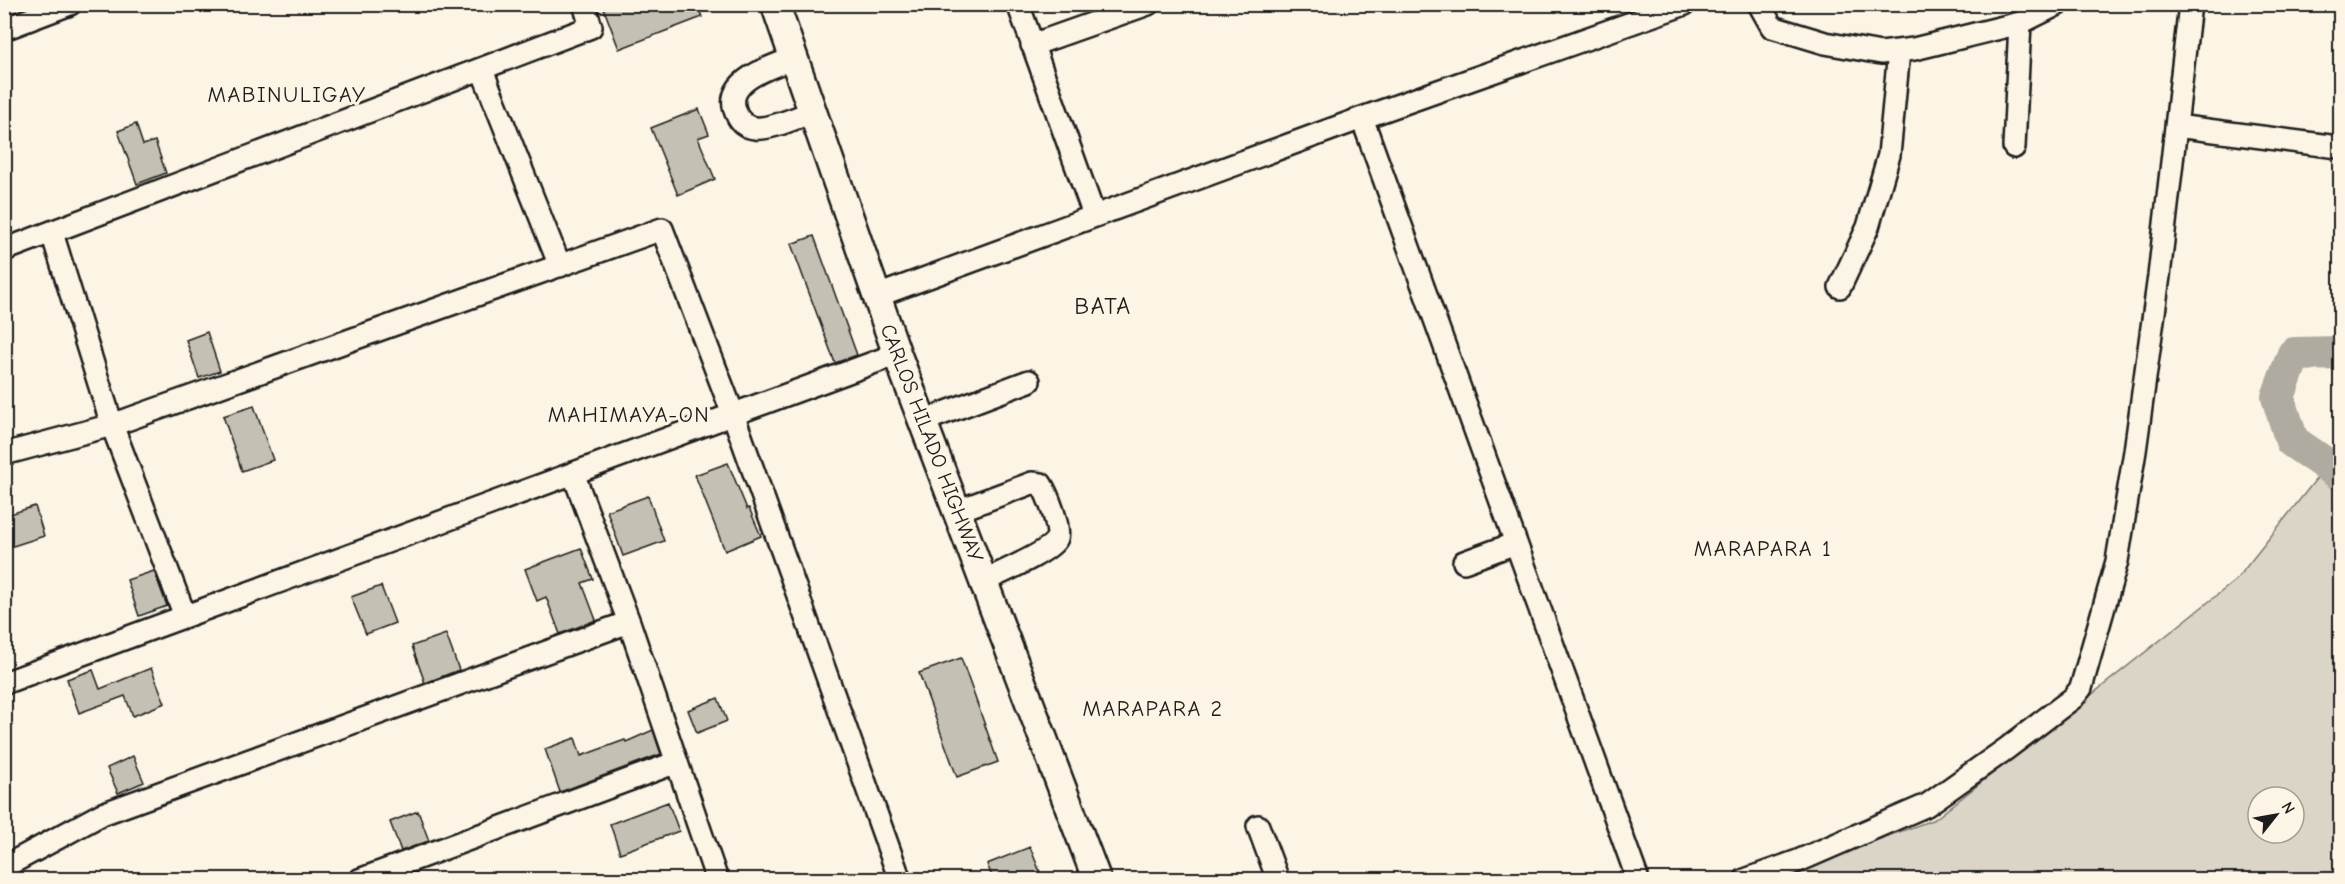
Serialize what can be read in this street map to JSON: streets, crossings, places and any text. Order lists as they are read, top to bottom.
{
  "streets": {
    "main road": ["CARLOS HILADO HIGHWAY"]
  },
  "districts": [
    "MABINULIGAY",
    "BATA",
    "MAHIMAYA-ON",
    "MARAPARA 1",
    "MARAPARA 2"
  ],
  "north": "top right"
}
